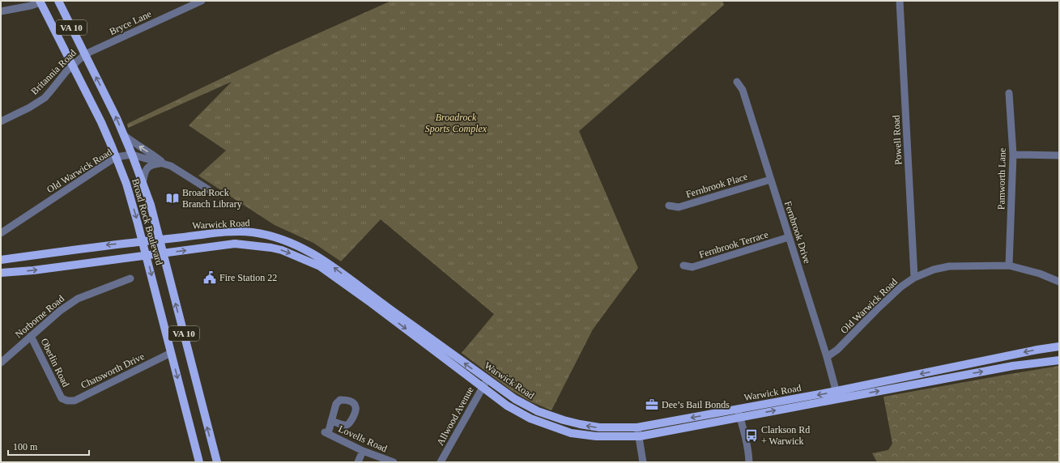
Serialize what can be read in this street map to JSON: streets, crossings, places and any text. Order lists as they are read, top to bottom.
{
  "streets": {
    "main road": ["VA 10", "Broad Rock Boulevard", "Warwick Road"],
    "street": [
      "Bryce Lane",
      "Britannia Road",
      "Powell Road",
      "Old Warwick Road",
      "Pamworth Lane",
      "Fernbrook Place",
      "Fernbrook Drive",
      "Fernbrook Terrace",
      "Norborne Road",
      "Oberlin Road",
      "Chatsworth Drive",
      "Allwood Avenue",
      "Lovells Road"
    ]
  },
  "crossings": [
    ["Bryce Lane", "Britannia Road"],
    ["Bryce Lane", "Broad Rock Boulevard"],
    ["Britannia Road", "Broad Rock Boulevard"],
    ["Powell Road", "Old Warwick Road"],
    ["Old Warwick Road", "Pamworth Lane"],
    ["Old Warwick Road", "Broad Rock Boulevard"],
    ["Old Warwick Road", "Fernbrook Drive"],
    ["Fernbrook Place", "Fernbrook Drive"],
    ["Broad Rock Boulevard", "Warwick Road"],
    ["Broad Rock Boulevard", "Chatsworth Drive"],
    ["Warwick Road", "Fernbrook Drive"],
    ["Warwick Road", "Allwood Avenue"],
    ["Fernbrook Drive", "Fernbrook Terrace"],
    ["Norborne Road", "Oberlin Road"],
    ["Oberlin Road", "Chatsworth Drive"]
  ],
  "parks": ["Broadrock Sports Complex"],
  "places": {
    "library": ["Broad Rock Branch Library"],
    "public building": ["Fire Station 22"],
    "office": ["Dee’s Bail Bonds"],
    "bus stop": ["Clarkson Rd + Warwick"]
  },
  "scale_bar": "100 m"
}
